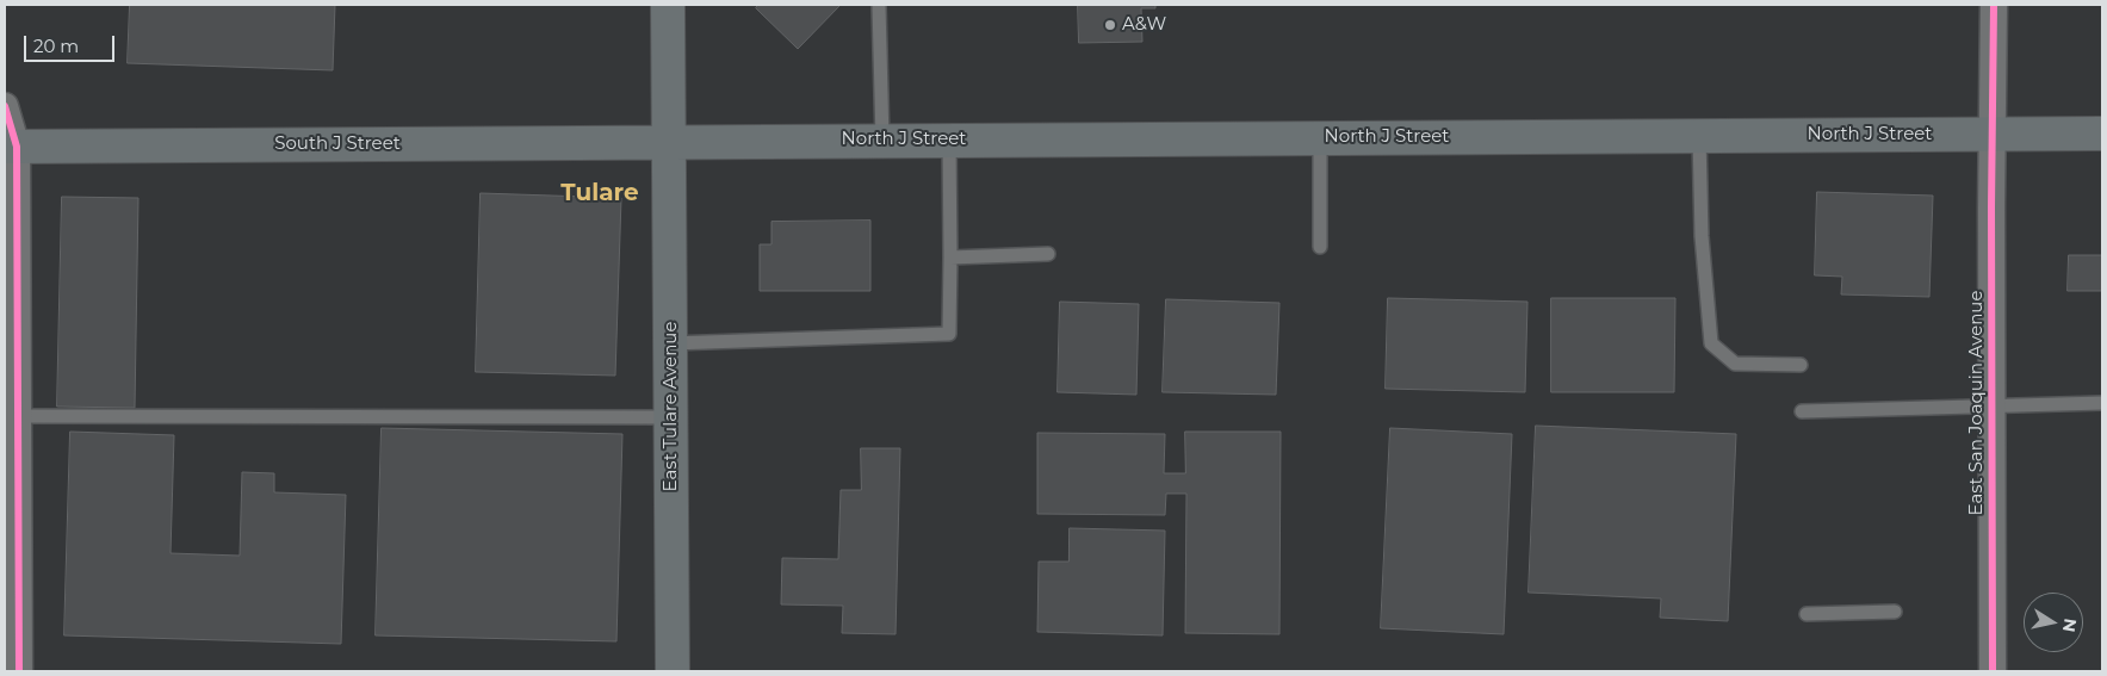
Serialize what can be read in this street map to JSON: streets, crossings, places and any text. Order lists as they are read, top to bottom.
{
  "streets": {
    "main road": ["North J Street", "South J Street", "East Tulare Avenue"],
    "street": ["East San Joaquin Avenue"]
  },
  "crossings": [
    ["North J Street", "South J Street"],
    ["North J Street", "East San Joaquin Avenue"],
    ["North J Street", "East Tulare Avenue"],
    ["South J Street", "East Tulare Avenue"]
  ],
  "districts": ["Tulare"],
  "places": ["A&W"],
  "scale_bar": "20 m",
  "north": "right"
}
